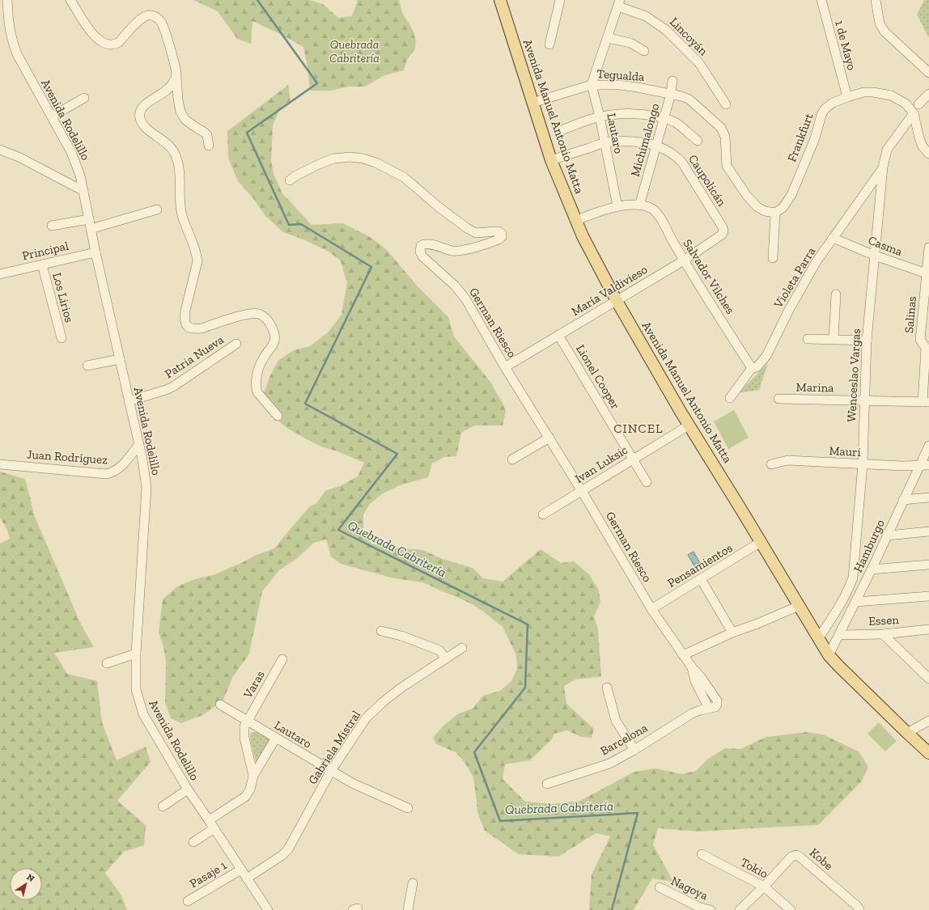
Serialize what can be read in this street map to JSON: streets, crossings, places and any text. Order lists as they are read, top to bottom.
{
  "streets": {
    "main road": ["Avenida Manuel Antonio Matta"],
    "street": [
      "Lincoyán",
      "1 de Mayo",
      "Tegualda",
      "Avenida Rodelillo",
      "Lautaro",
      "Frankfurt",
      "Michimalongo",
      "Caupolicán",
      "Casma",
      "Principal",
      "Salvador Vilches",
      "Violeta Parra",
      "María Valdivieso",
      "Los Lirios",
      "Salinas",
      "German Riesco",
      "Patria Nueva",
      "Wenceslao Vargas",
      "Lionel Cooper",
      "Marina",
      "Mauri",
      "Juan Rodríguez",
      "Ivan Luksic",
      "Hamburgo",
      "Pensamientos",
      "Essen",
      "Varas",
      "Barcelona",
      "Gabriela Mistral",
      "Kobe",
      "Tokio",
      "Pasaje 1",
      "Nagoya"
    ]
  },
  "crossings": [
    ["1 de Mayo", "Frankfurt"],
    ["Tegualda", "Avenida Manuel Antonio Matta"],
    ["Tegualda", "Lautaro"],
    ["Tegualda", "Michimalongo"],
    ["Avenida Manuel Antonio Matta", "Caupolicán"],
    ["Avenida Manuel Antonio Matta", "María Valdivieso"],
    ["Avenida Manuel Antonio Matta", "Wenceslao Vargas"],
    ["Avenida Manuel Antonio Matta", "Ivan Luksic"],
    ["Avenida Manuel Antonio Matta", "Hamburgo"],
    ["Avenida Manuel Antonio Matta", "Pensamientos"],
    ["Avenida Rodelillo", "Principal"],
    ["Avenida Rodelillo", "Patria Nueva"],
    ["Avenida Rodelillo", "Juan Rodríguez"],
    ["Avenida Rodelillo", "Gabriela Mistral"],
    ["Avenida Rodelillo", "Pasaje 1"],
    ["Lautaro", "Caupolicán"],
    ["Lautaro", "Varas"],
    ["Lautaro", "Gabriela Mistral"],
    ["Frankfurt", "Wenceslao Vargas"],
    ["Michimalongo", "Caupolicán"],
    ["Michimalongo", "Salvador Vilches"],
    ["Caupolicán", "María Valdivieso"],
    ["Casma", "Violeta Parra"],
    ["Casma", "Salinas"],
    ["Casma", "Wenceslao Vargas"],
    ["Principal", "Los Lirios"],
    ["Salvador Vilches", "Violeta Parra"],
    ["Salvador Vilches", "María Valdivieso"],
    ["Violeta Parra", "Wenceslao Vargas"],
    ["María Valdivieso", "German Riesco"],
    ["María Valdivieso", "Lionel Cooper"],
    ["Salinas", "Marina"],
    ["German Riesco", "Ivan Luksic"],
    ["German Riesco", "Pensamientos"],
    ["German Riesco", "Barcelona"],
    ["Wenceslao Vargas", "Marina"],
    ["Wenceslao Vargas", "Mauri"],
    ["Lionel Cooper", "Ivan Luksic"],
    ["Mauri", "Hamburgo"],
    ["Hamburgo", "Essen"],
    ["Kobe", "Tokio"]
  ],
  "districts": ["CINCEL"],
  "water": ["Quebrada Cabritería"],
  "parks": ["Quebrada Cabritería"],
  "north": "top right"
}
